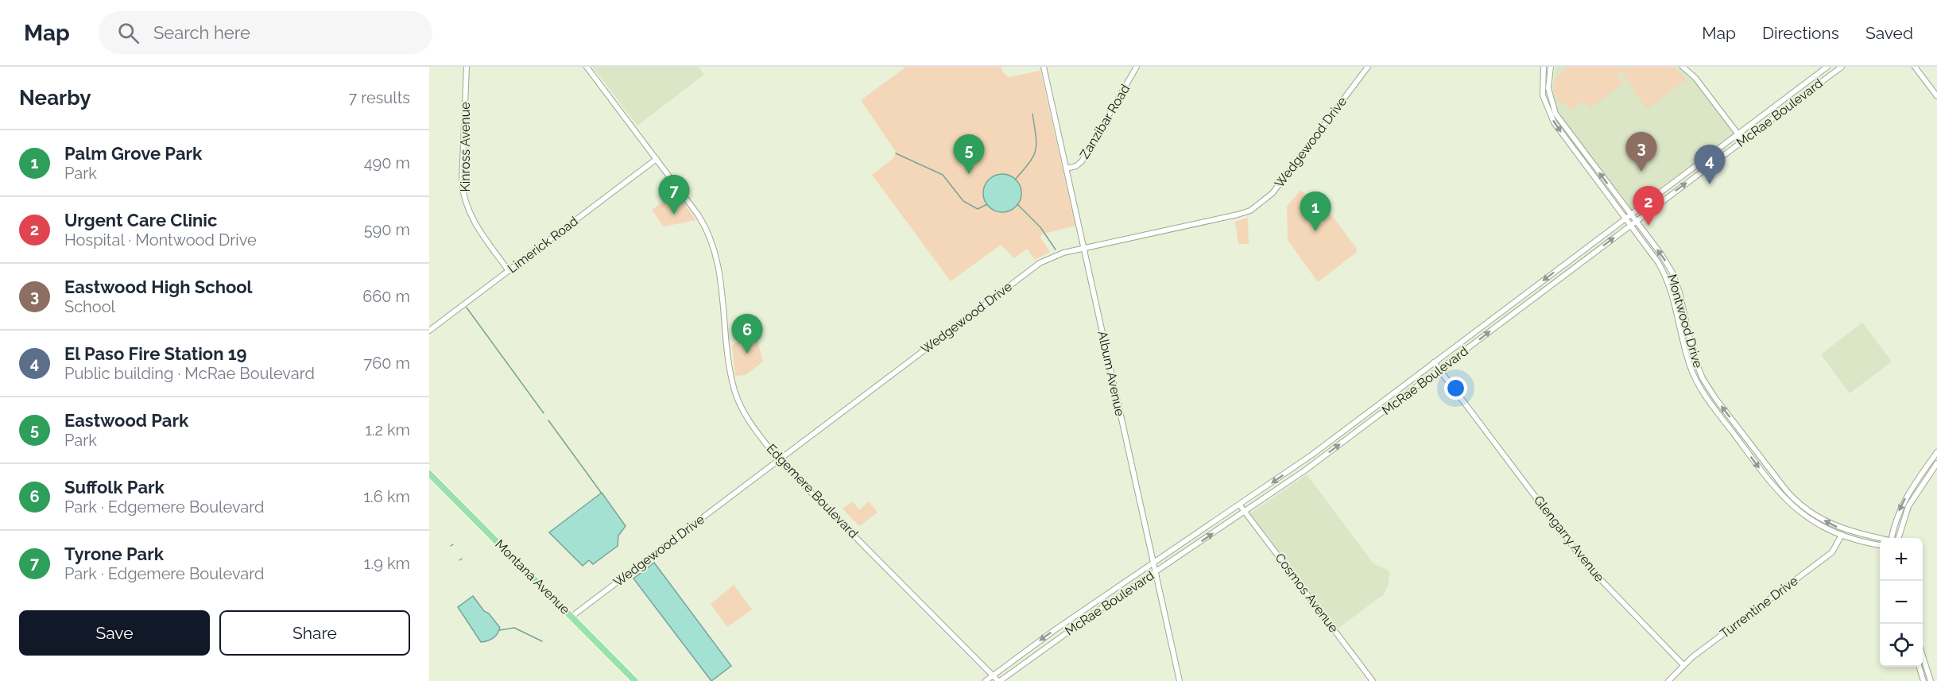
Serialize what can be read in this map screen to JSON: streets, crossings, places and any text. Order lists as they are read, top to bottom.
{
  "streets": {
    "highway": ["Montana Avenue"],
    "main road": [
      "McRae Boulevard",
      "Zanzibar Road",
      "Wedgewood Drive",
      "Kinross Avenue",
      "Limerick Road",
      "Montwood Drive",
      "Album Avenue",
      "Edgemere Boulevard",
      "Glengarry Avenue",
      "Cosmos Avenue",
      "Turrentine Drive"
    ]
  },
  "crossings": [
    ["McRae Boulevard", "Montwood Drive"],
    ["McRae Boulevard", "Album Avenue"],
    ["McRae Boulevard", "Edgemere Boulevard"],
    ["McRae Boulevard", "Glengarry Avenue"],
    ["McRae Boulevard", "Cosmos Avenue"],
    ["Zanzibar Road", "Album Avenue"],
    ["Wedgewood Drive", "Album Avenue"],
    ["Wedgewood Drive", "Edgemere Boulevard"],
    ["Wedgewood Drive", "Montana Avenue"],
    ["Kinross Avenue", "Limerick Road"],
    ["Limerick Road", "Edgemere Boulevard"],
    ["Montwood Drive", "Turrentine Drive"],
    ["Glengarry Avenue", "Turrentine Drive"]
  ],
  "page": {
    "header": "Map",
    "search": "Search here",
    "nav": ["Map", "Directions", "Saved"],
    "heading": ["Nearby", "7 results"],
    "list": [
      {
        "mark": "1",
        "name": "Palm Grove Park",
        "note": "Park",
        "value": "490 m"
      },
      {
        "mark": "2",
        "name": "Urgent Care Clinic",
        "note": "Hospital · Montwood Drive",
        "value": "590 m"
      },
      {
        "mark": "3",
        "name": "Eastwood High School",
        "note": "School",
        "value": "660 m"
      },
      {
        "mark": "4",
        "name": "El Paso Fire Station 19",
        "note": "Public building · McRae Boulevard",
        "value": "760 m"
      },
      {
        "mark": "5",
        "name": "Eastwood Park",
        "note": "Park",
        "value": "1.2 km"
      },
      {
        "mark": "6",
        "name": "Suffolk Park",
        "note": "Park · Edgemere Boulevard",
        "value": "1.6 km"
      },
      {
        "mark": "7",
        "name": "Tyrone Park",
        "note": "Park · Edgemere Boulevard",
        "value": "1.9 km"
      }
    ],
    "pins": [
      "3",
      "5",
      "4",
      "7",
      "2",
      "1",
      "6"
    ],
    "map_buttons": ["+", "−"],
    "buttons": ["Save", "Share"]
  }
}
